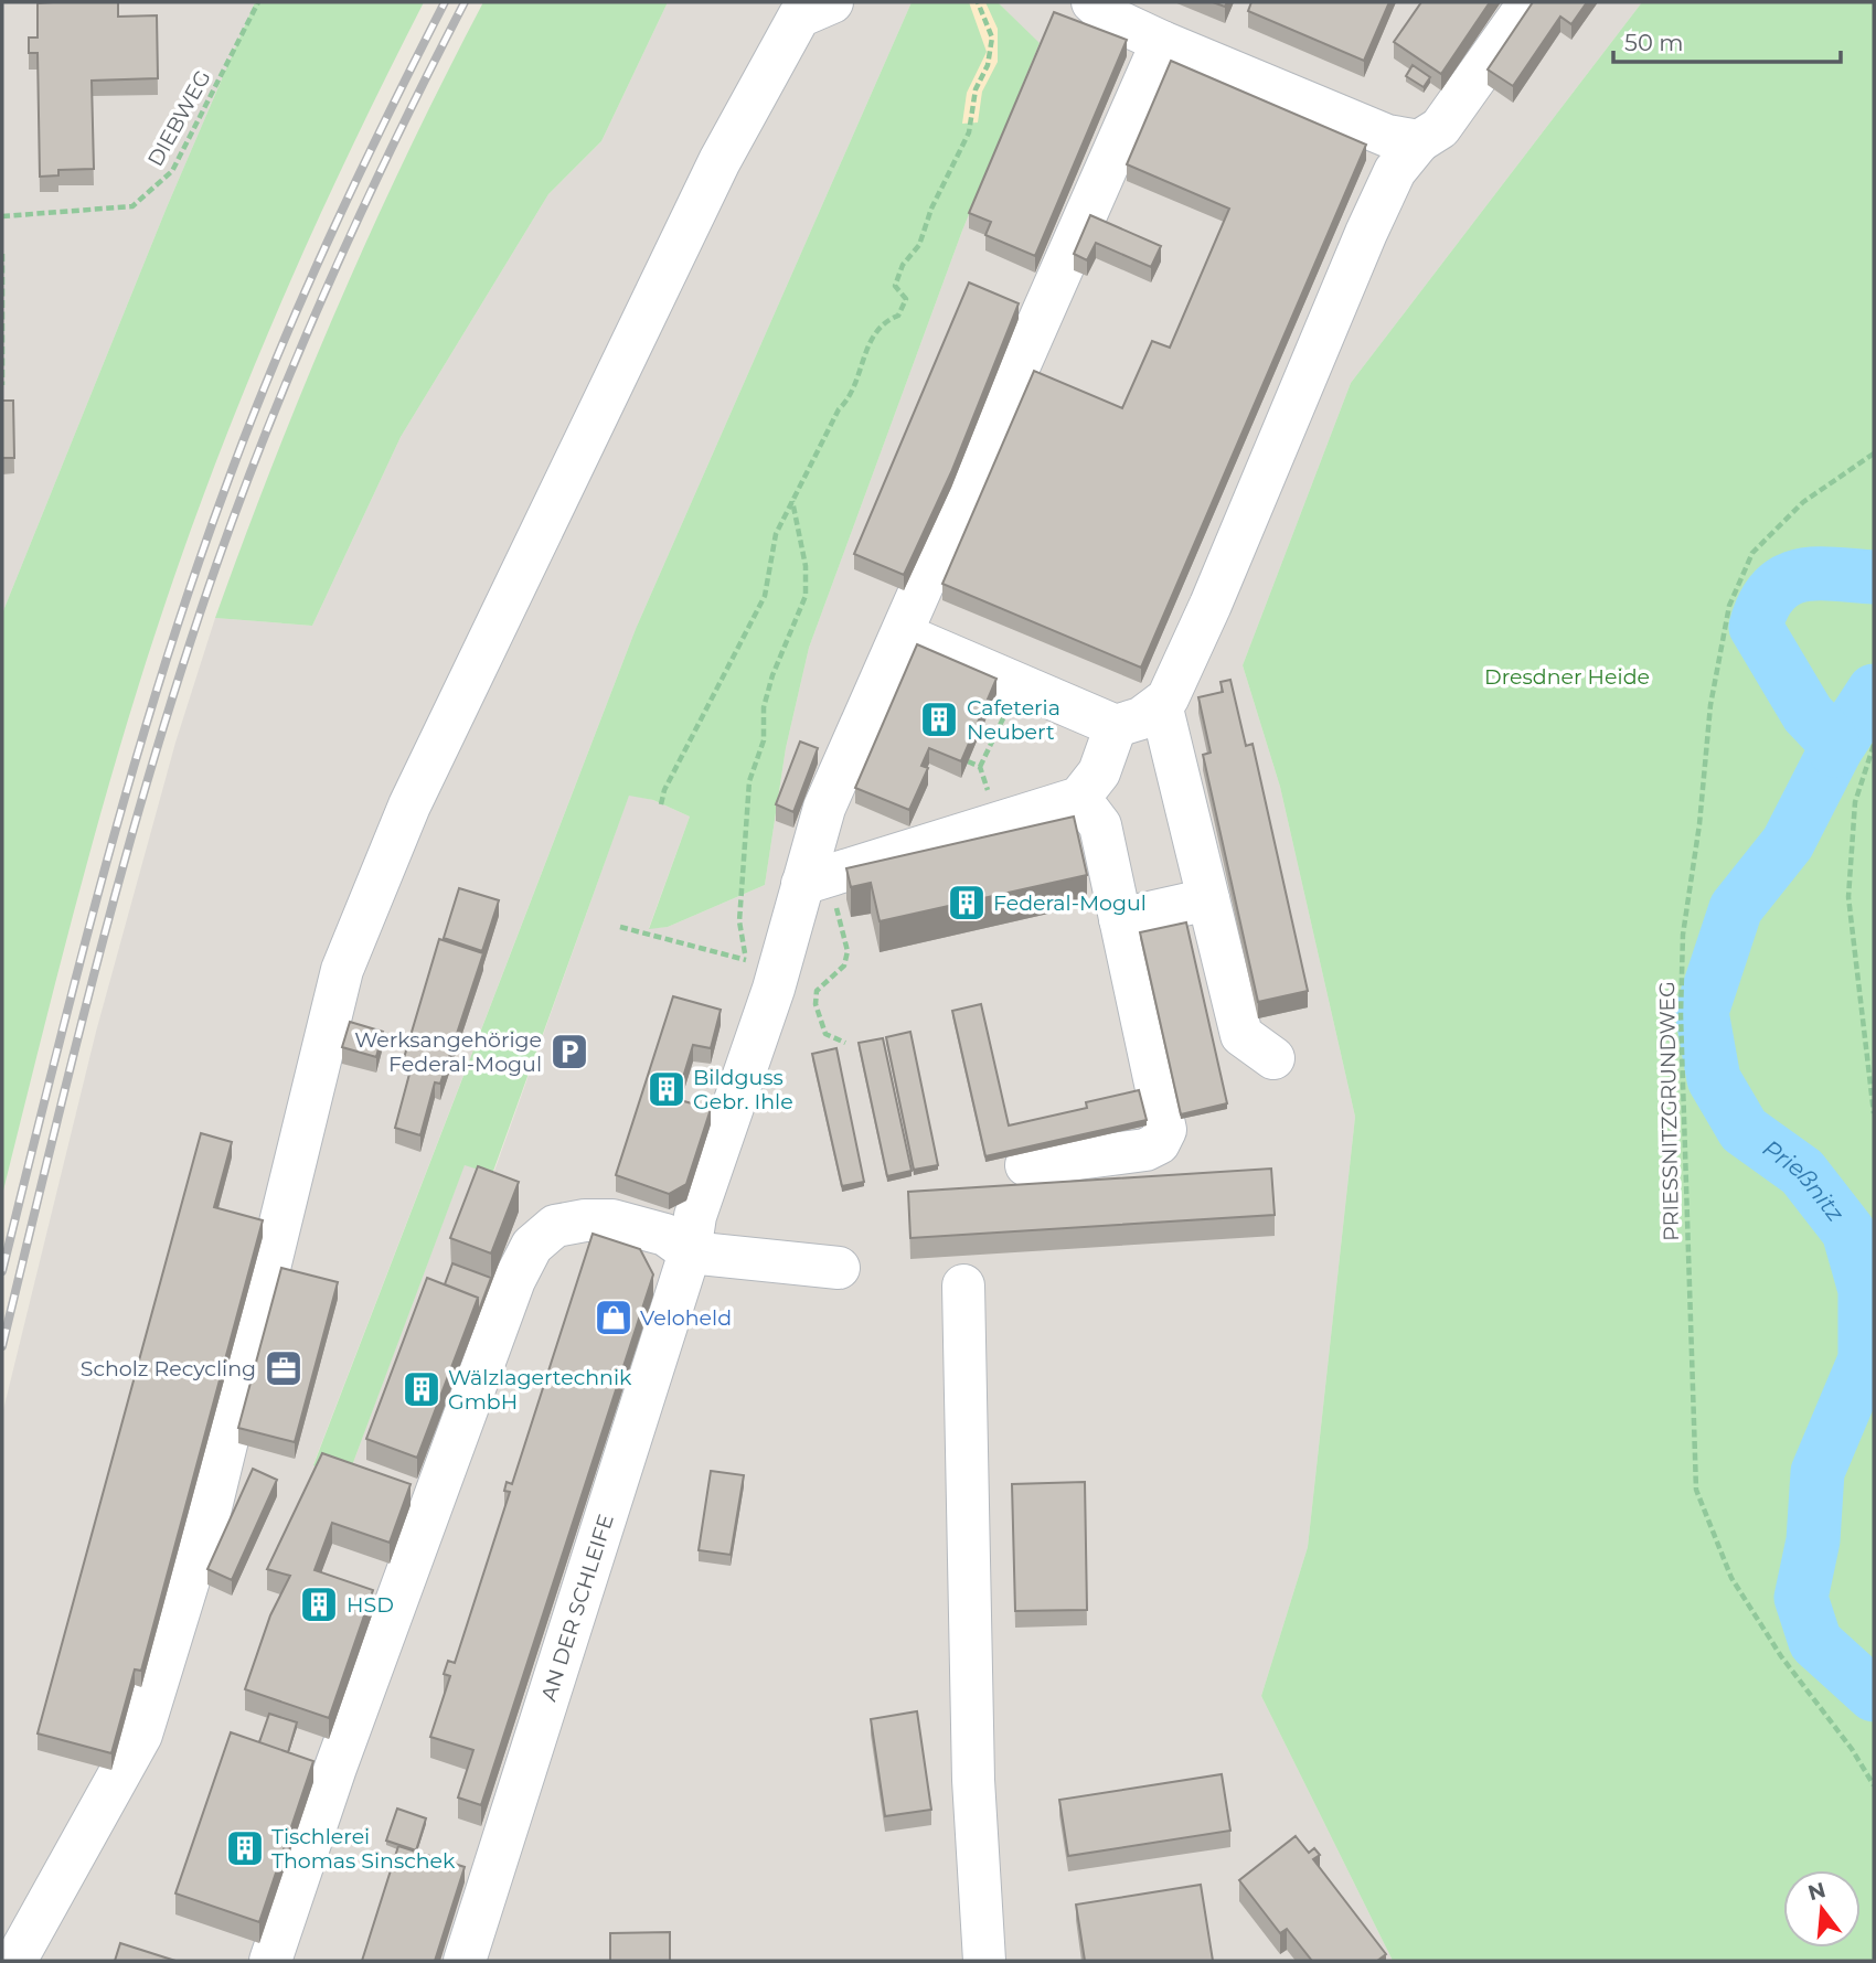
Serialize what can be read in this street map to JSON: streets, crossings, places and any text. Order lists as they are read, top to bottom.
{
  "streets": {
    "street": ["AN DER SCHLEIFE"],
    "path": ["DIEBWEG", "PRIESSNITZGRUNDWEG"]
  },
  "water": ["Prießnitz"],
  "parks": ["Dresdner Heide"],
  "places": {
    "building": [
      "Cafeteria Neubert",
      "Federal-Mogul",
      "Bildguss Gebr. Ihle",
      "Wälzlagertechnik GmbH",
      "HSD",
      "Tischlerei Thomas Sinschek"
    ],
    "parking": ["Werksangehörige Federal-Mogul"],
    "shop": ["Veloheld"],
    "office": ["Scholz Recycling"]
  },
  "scale_bar": "50 m",
  "north": "top"
}
